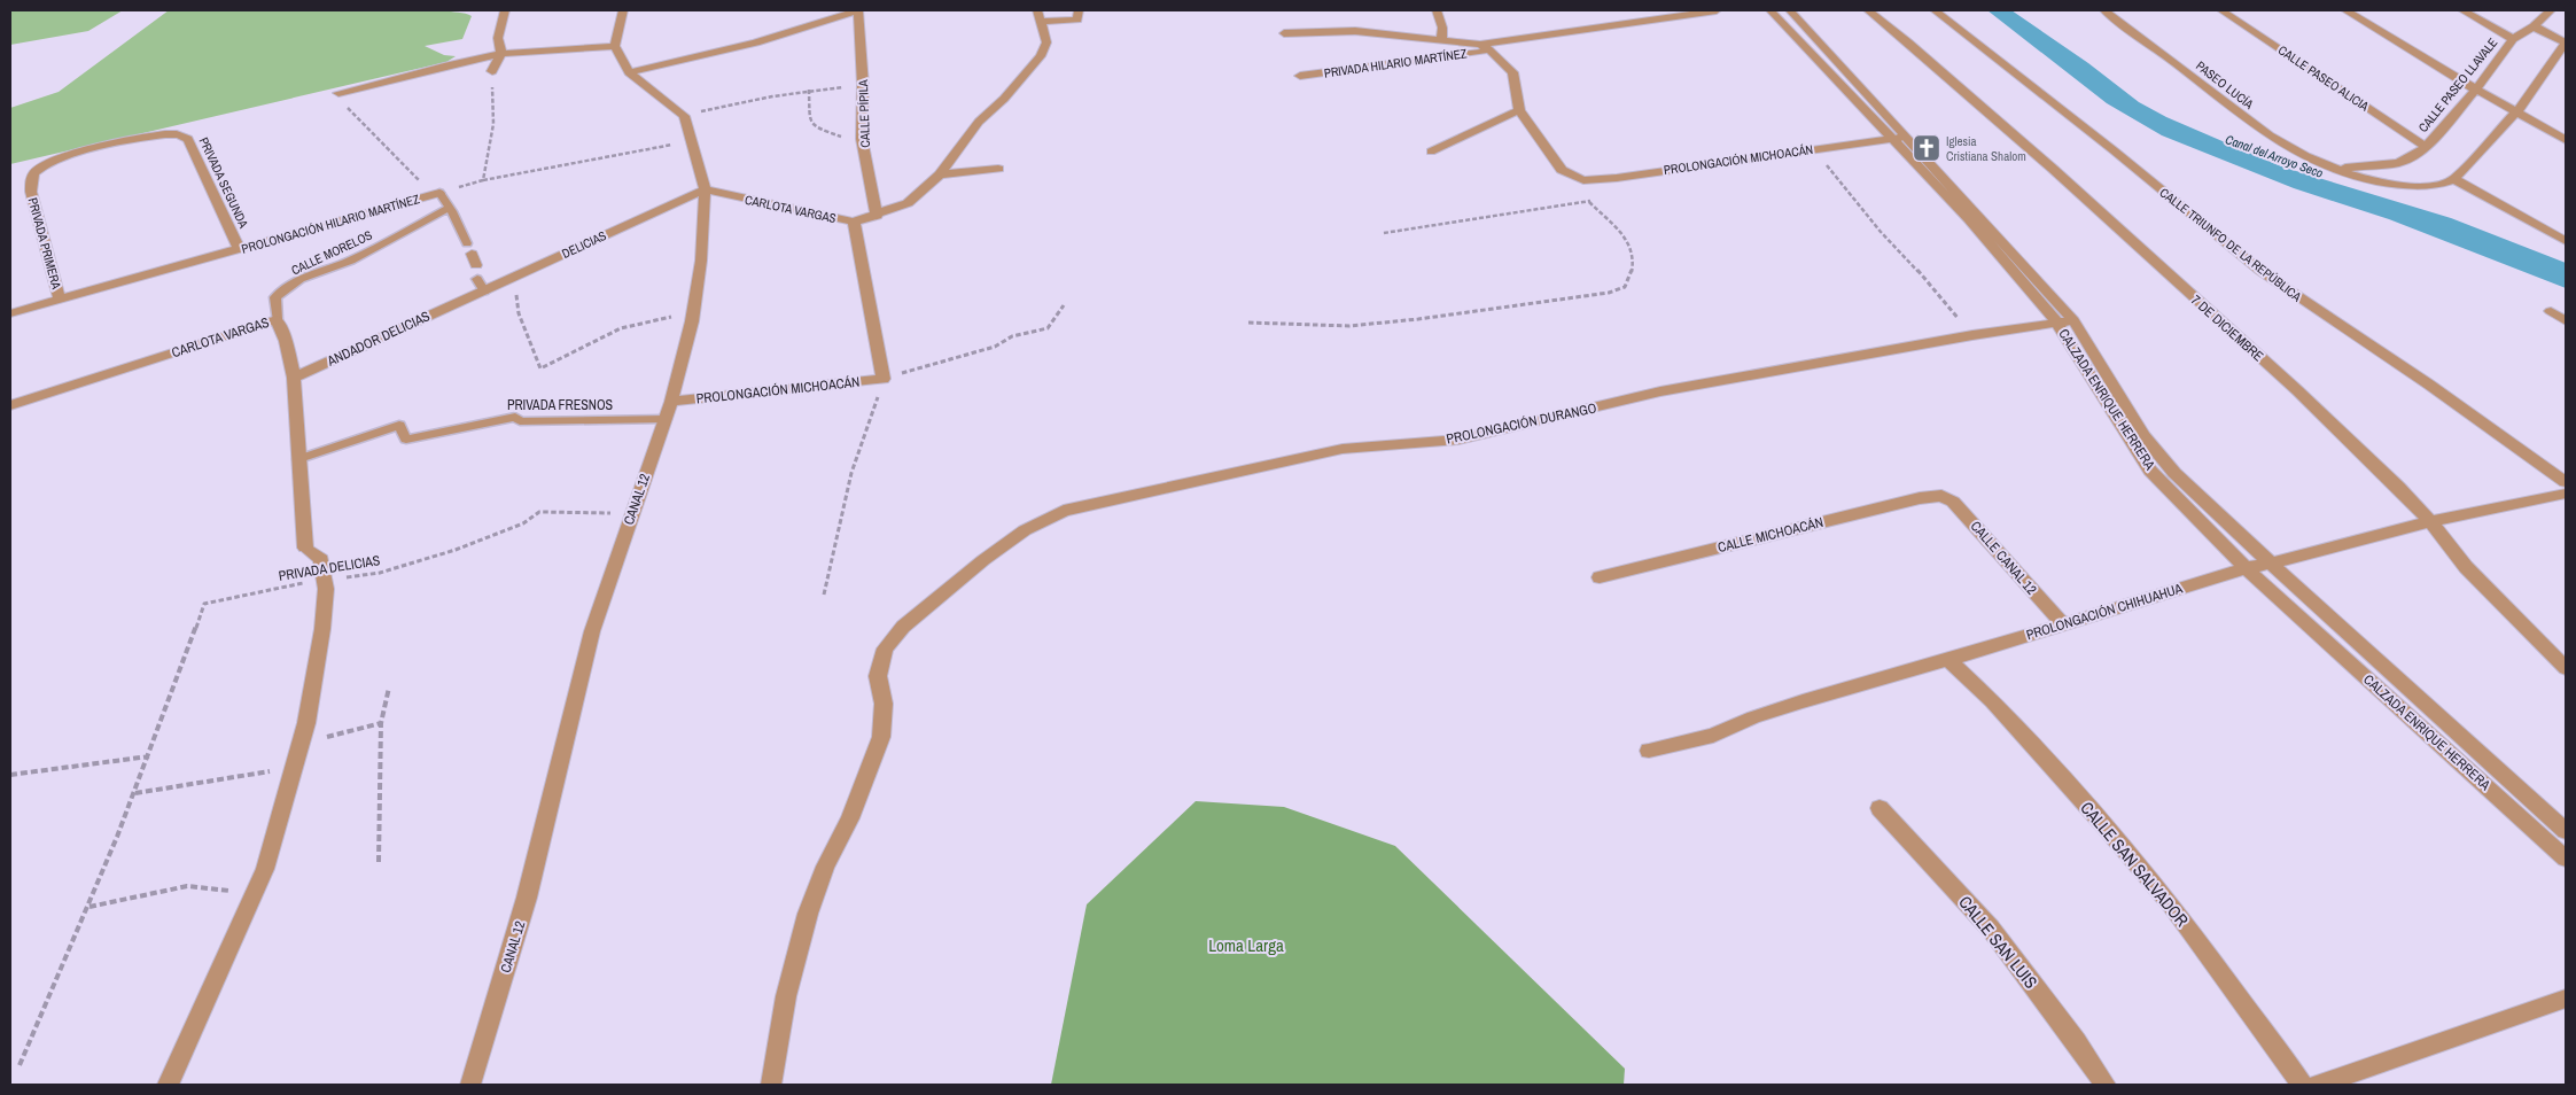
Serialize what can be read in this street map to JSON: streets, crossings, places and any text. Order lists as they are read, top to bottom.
{
  "streets": {
    "street": [
      "PRIVADA HILARIO MARTÍNEZ",
      "CALLE PASEO ALICIA",
      "PASEO LUCÍA",
      "CALLE PASEO LLAVALE",
      "CALLE PÍPILA",
      "PROLONGACIÓN MICHOACÁN",
      "PRIVADA SEGUNDA",
      "CARLOTA VARGAS",
      "PROLONGACIÓN HILARIO MARTÍNEZ",
      "PRIVADA PRIMERA",
      "DELICIAS",
      "CALLE TRIUNFO DE LA REPÚBLICA",
      "7 DE DICIEMBRE",
      "ANDADOR DELICIAS",
      "CALZADA ENRIQUE HERRERA",
      "PROLONGACIÓN DURANGO",
      "CANAL 12",
      "CALLE MICHOACÁN",
      "CALLE CANAL 12",
      "PROLONGACIÓN CHIHUAHUA",
      "CALLE SAN SALVADOR",
      "CALLE SAN LUIS"
    ],
    "lane": ["CALLE MORELOS", "PRIVADA FRESNOS"],
    "path": ["PRIVADA DELICIAS"]
  },
  "crossings": [
    ["CALLE PASEO ALICIA", "CALLE PASEO LLAVALE"],
    ["PASEO LUCÍA", "CALLE PASEO LLAVALE"],
    ["CALLE PÍPILA", "CARLOTA VARGAS"],
    ["PROLONGACIÓN MICHOACÁN", "CALZADA ENRIQUE HERRERA"],
    ["PROLONGACIÓN MICHOACÁN", "CANAL 12"],
    ["PRIVADA SEGUNDA", "PROLONGACIÓN HILARIO MARTÍNEZ"],
    ["PRIVADA SEGUNDA", "PRIVADA PRIMERA"],
    ["CARLOTA VARGAS", "DELICIAS"],
    ["CARLOTA VARGAS", "CALLE MORELOS"],
    ["CARLOTA VARGAS", "ANDADOR DELICIAS"],
    ["CARLOTA VARGAS", "PRIVADA FRESNOS"],
    ["CARLOTA VARGAS", "CANAL 12"],
    ["CARLOTA VARGAS", "PRIVADA DELICIAS"],
    ["PROLONGACIÓN HILARIO MARTÍNEZ", "PRIVADA PRIMERA"],
    ["PROLONGACIÓN HILARIO MARTÍNEZ", "CANAL 12"],
    ["DELICIAS", "ANDADOR DELICIAS"],
    ["DELICIAS", "CANAL 12"],
    ["7 DE DICIEMBRE", "PROLONGACIÓN CHIHUAHUA"],
    ["CALZADA ENRIQUE HERRERA", "PROLONGACIÓN DURANGO"],
    ["CALZADA ENRIQUE HERRERA", "PROLONGACIÓN CHIHUAHUA"],
    ["PRIVADA FRESNOS", "CANAL 12"],
    ["CANAL 12", "PRIVADA DELICIAS"],
    ["CALLE MICHOACÁN", "CALLE CANAL 12"],
    ["CALLE CANAL 12", "PROLONGACIÓN CHIHUAHUA"],
    ["PROLONGACIÓN CHIHUAHUA", "CALLE SAN SALVADOR"]
  ],
  "water": ["Canal del Arroyo Seco"],
  "parks": ["Loma Larga"],
  "places": {
    "church": ["Iglesia Cristiana Shalom"]
  }
}
